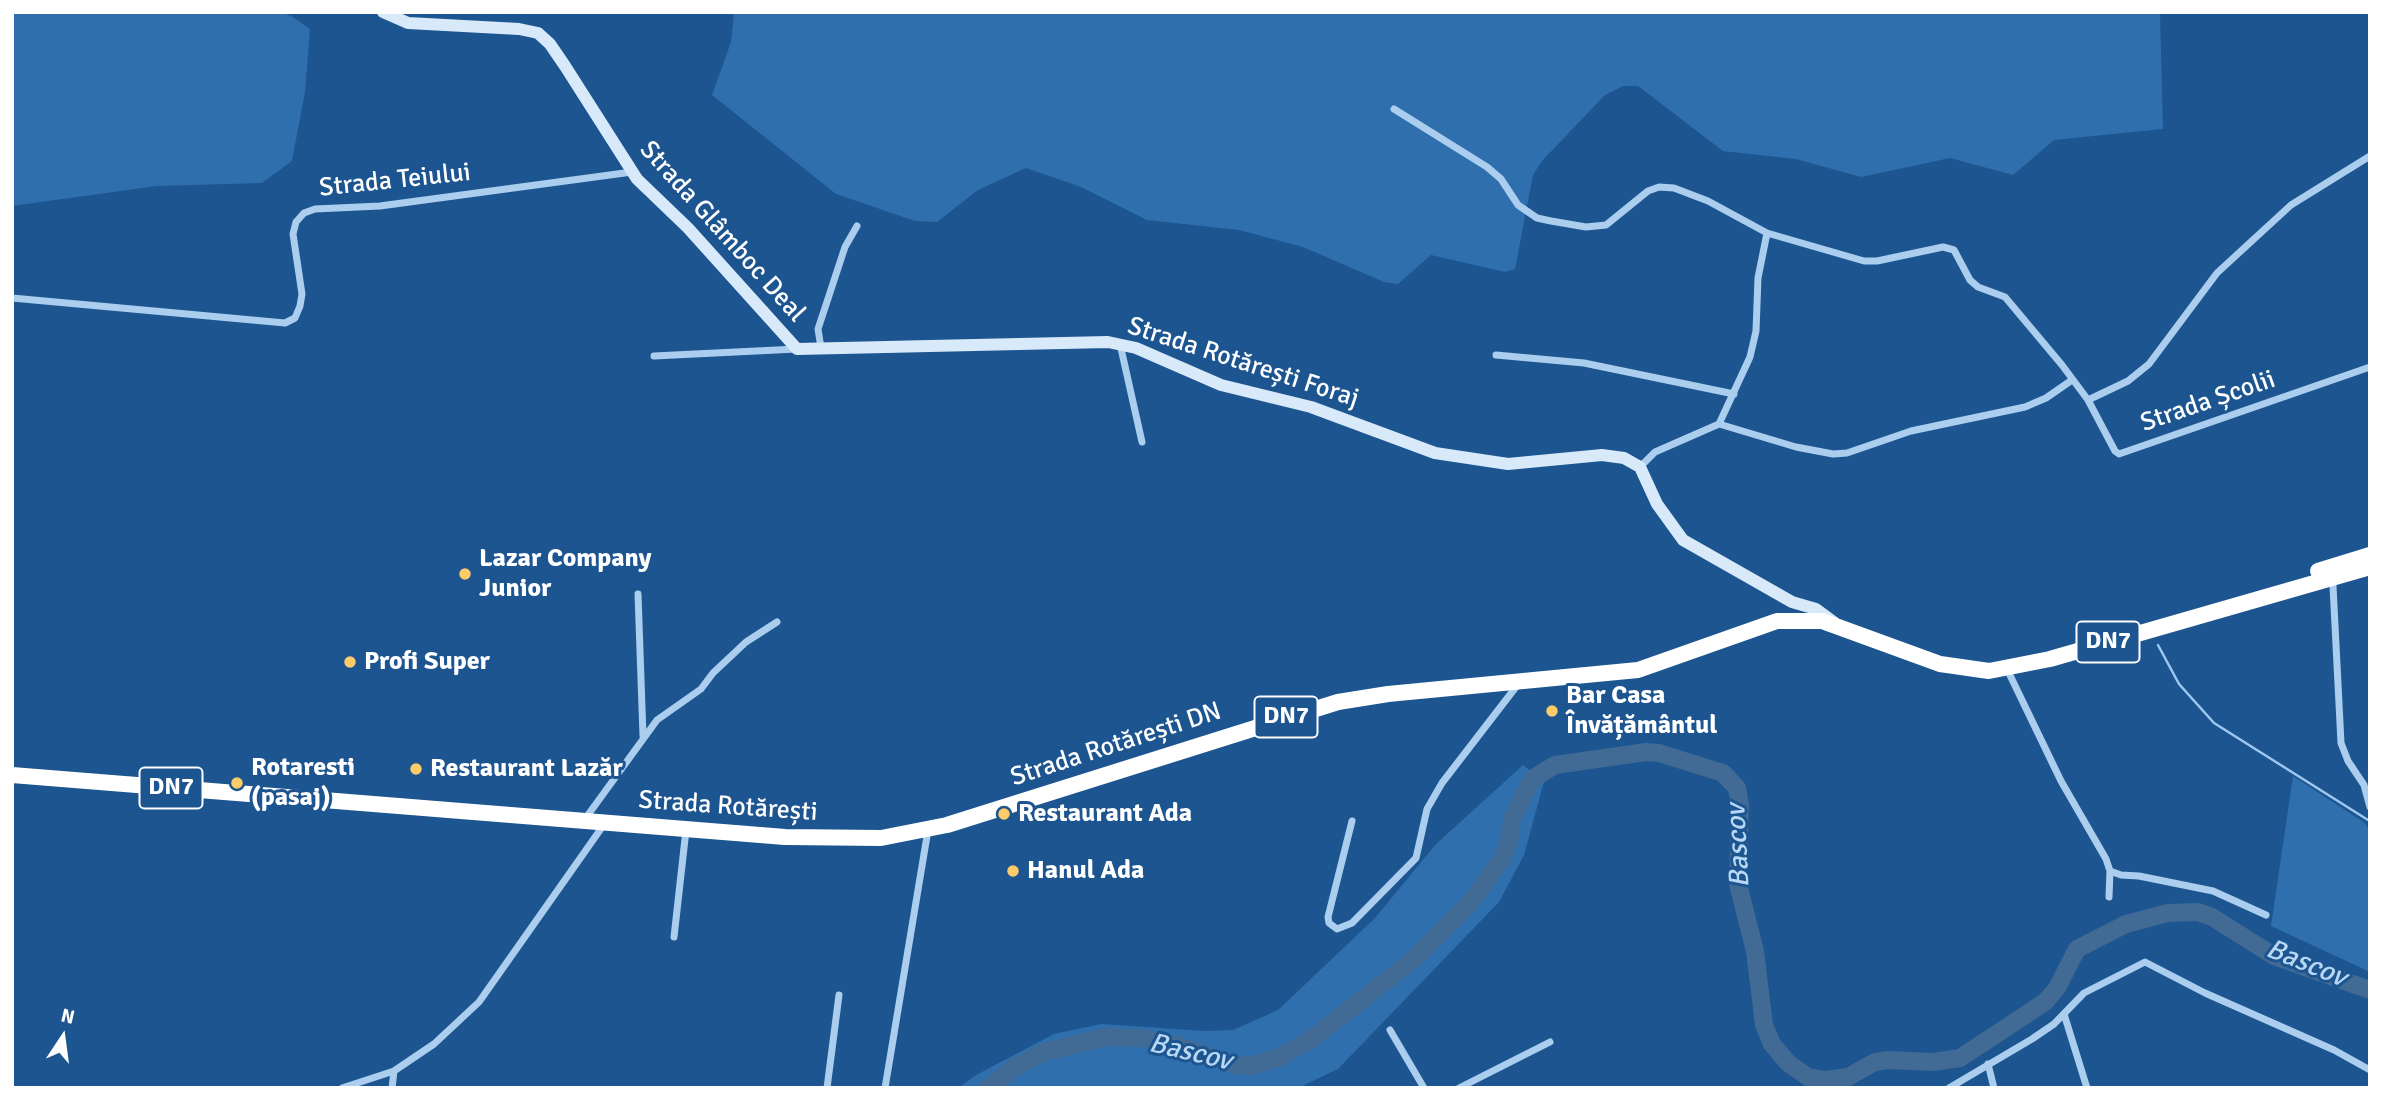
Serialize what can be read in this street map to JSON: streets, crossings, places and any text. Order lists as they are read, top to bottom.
{
  "streets": {
    "highway": ["DN7", "Strada Rotărești DN", "Strada Rotărești"],
    "street": [
      "Strada Teiului",
      "Strada Glâmboc Deal",
      "Strada Rotărești Foraj",
      "Strada Școlii"
    ]
  },
  "crossings": [
    ["Strada Teiului", "Strada Glâmboc Deal"],
    ["Strada Glâmboc Deal", "Strada Rotărești Foraj"],
    ["DN7", "Strada Rotărești DN"],
    ["Strada Rotărești DN", "Strada Rotărești"]
  ],
  "water": ["Bascov"],
  "places": [
    "Lazar Company Junior",
    "Profi Super",
    "Bar Casa Învățământul",
    "Restaurant Lazăr",
    "Rotaresti (pasaj)",
    "Restaurant Ada",
    "Hanul Ada"
  ],
  "north": "top"
}
